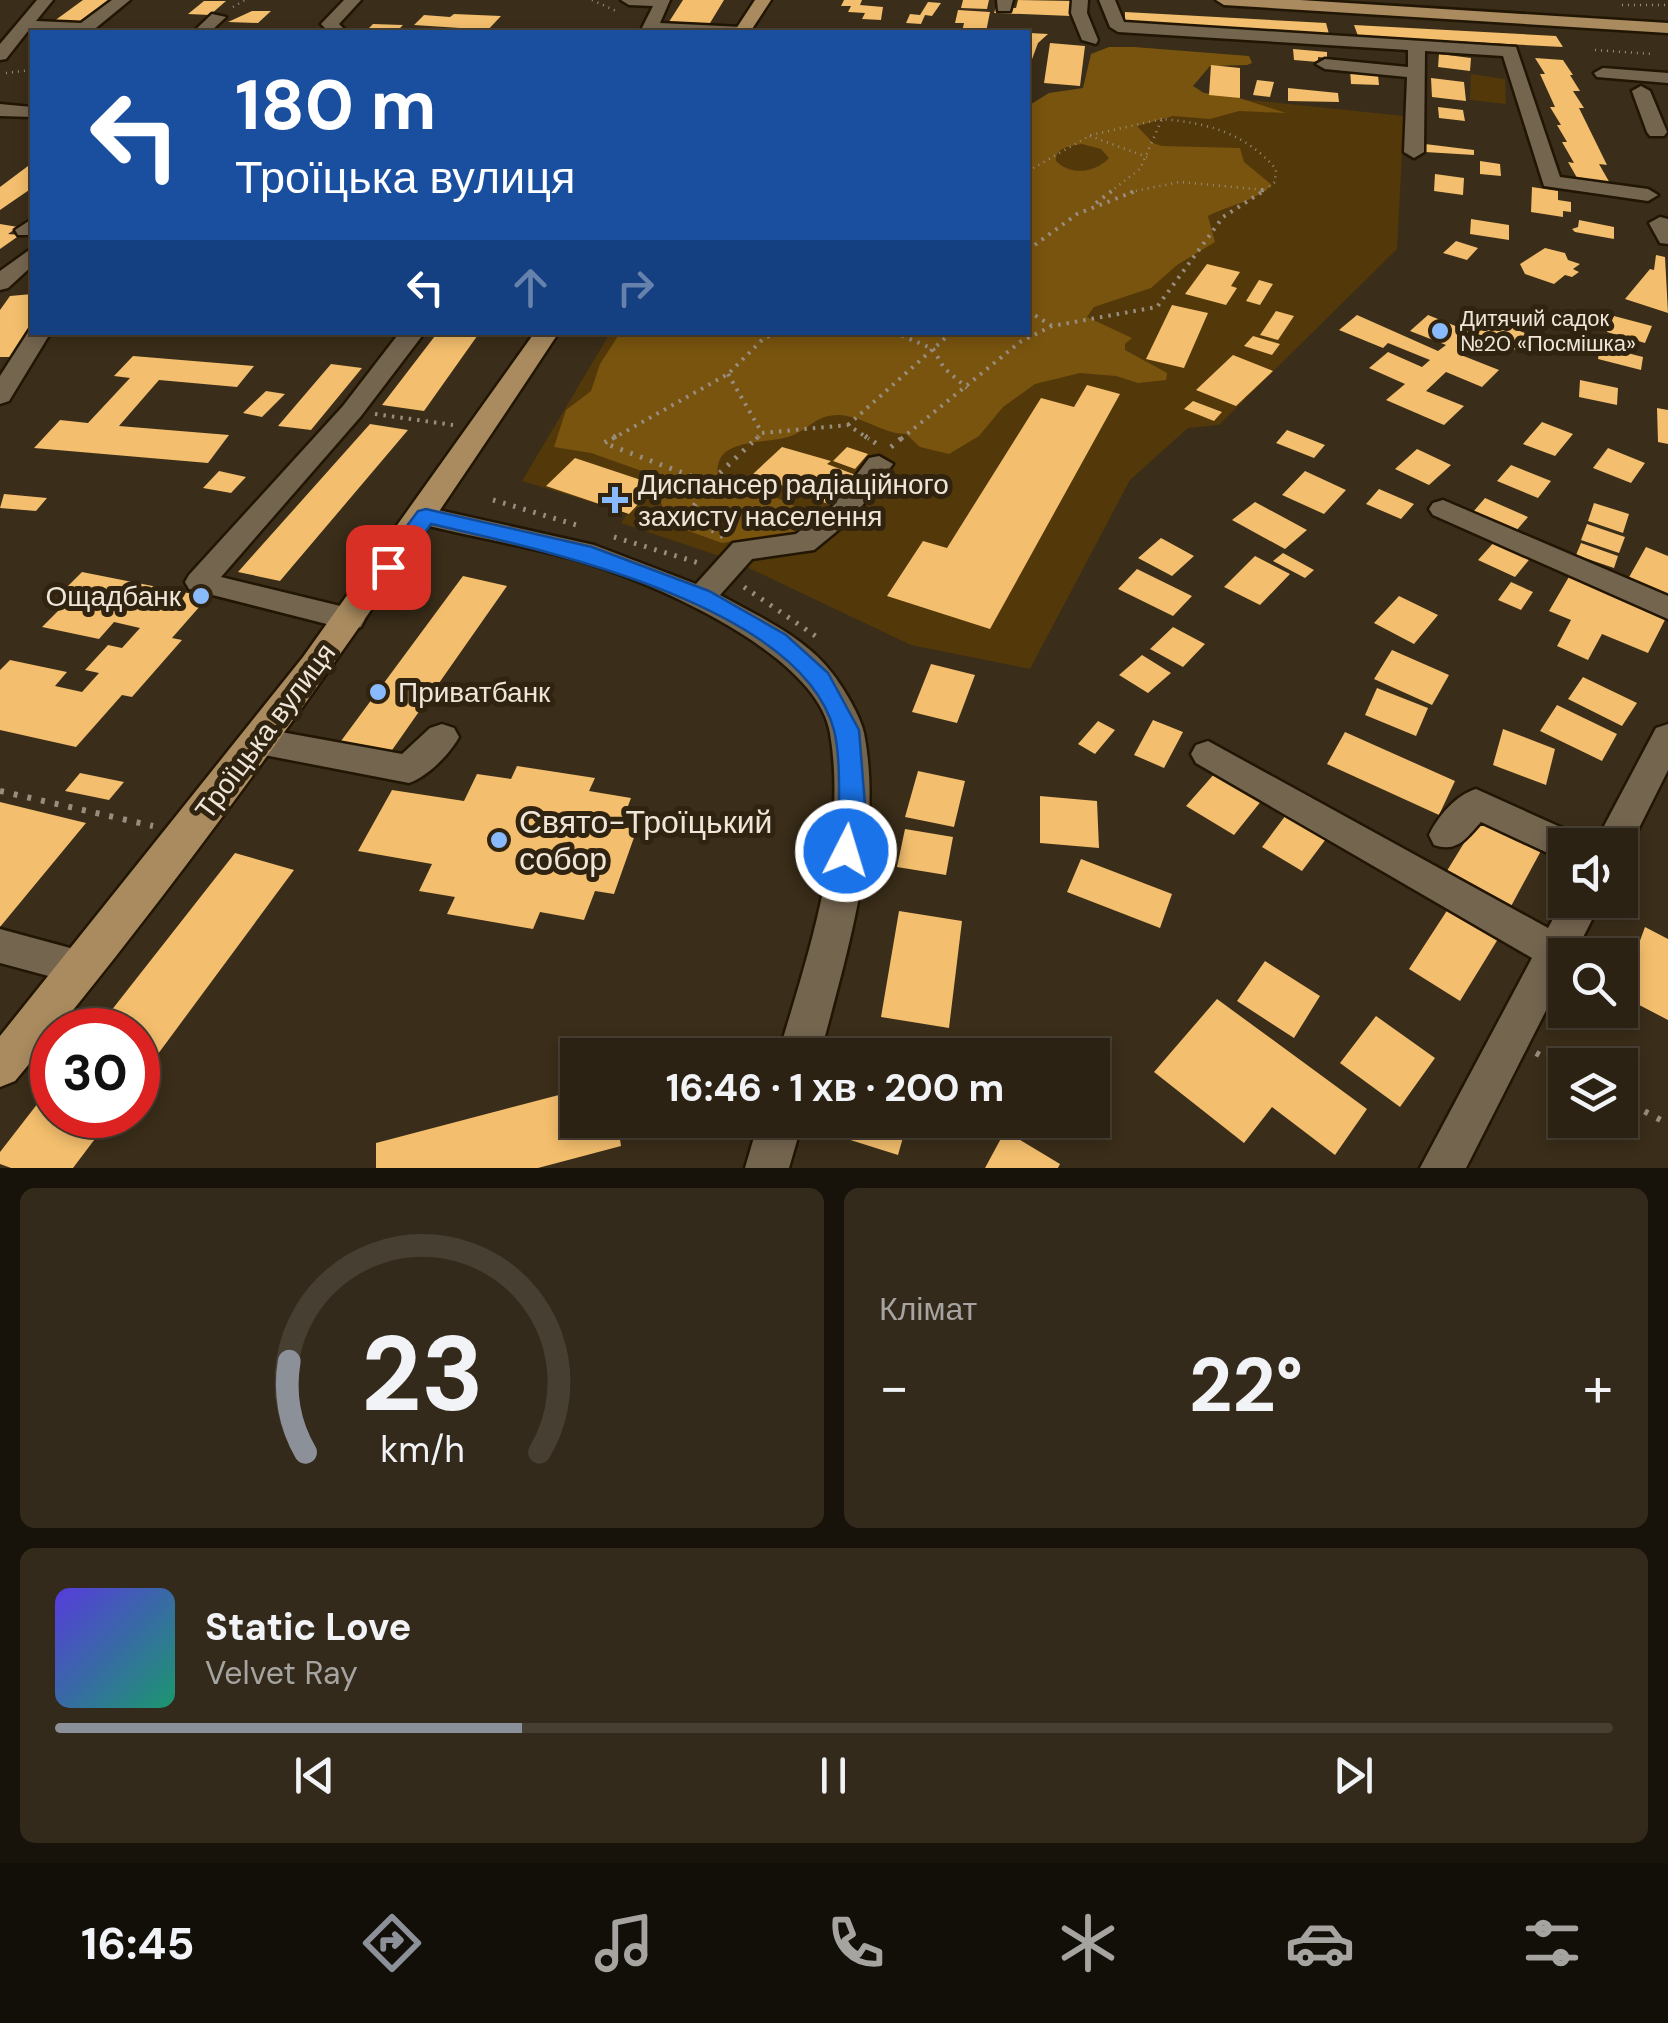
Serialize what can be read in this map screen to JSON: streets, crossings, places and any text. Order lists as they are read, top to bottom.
{
  "streets": {
    "main road": ["Троїцька вулиця"]
  },
  "places": {
    "other": [
      "Дитячий садок №20 «Посмішка»",
      "Ощадбанк",
      "Приватбанк",
      "Свято-Троїцький собор"
    ],
    "health": ["Диспансер радіаційного захисту населення"]
  },
  "page": {
    "turn": ["180 m", "Троїцька вулиця"],
    "limit": "30",
    "trip": "16:46 · 1 хв · 200 m",
    "tile": "Клімат",
    "heat": ["−", "22°", "+"],
    "song": ["Static Love", "Velvet Ray"],
    "tabs": "16:45",
    "gauge": ["23", "km/h"]
  }
}
